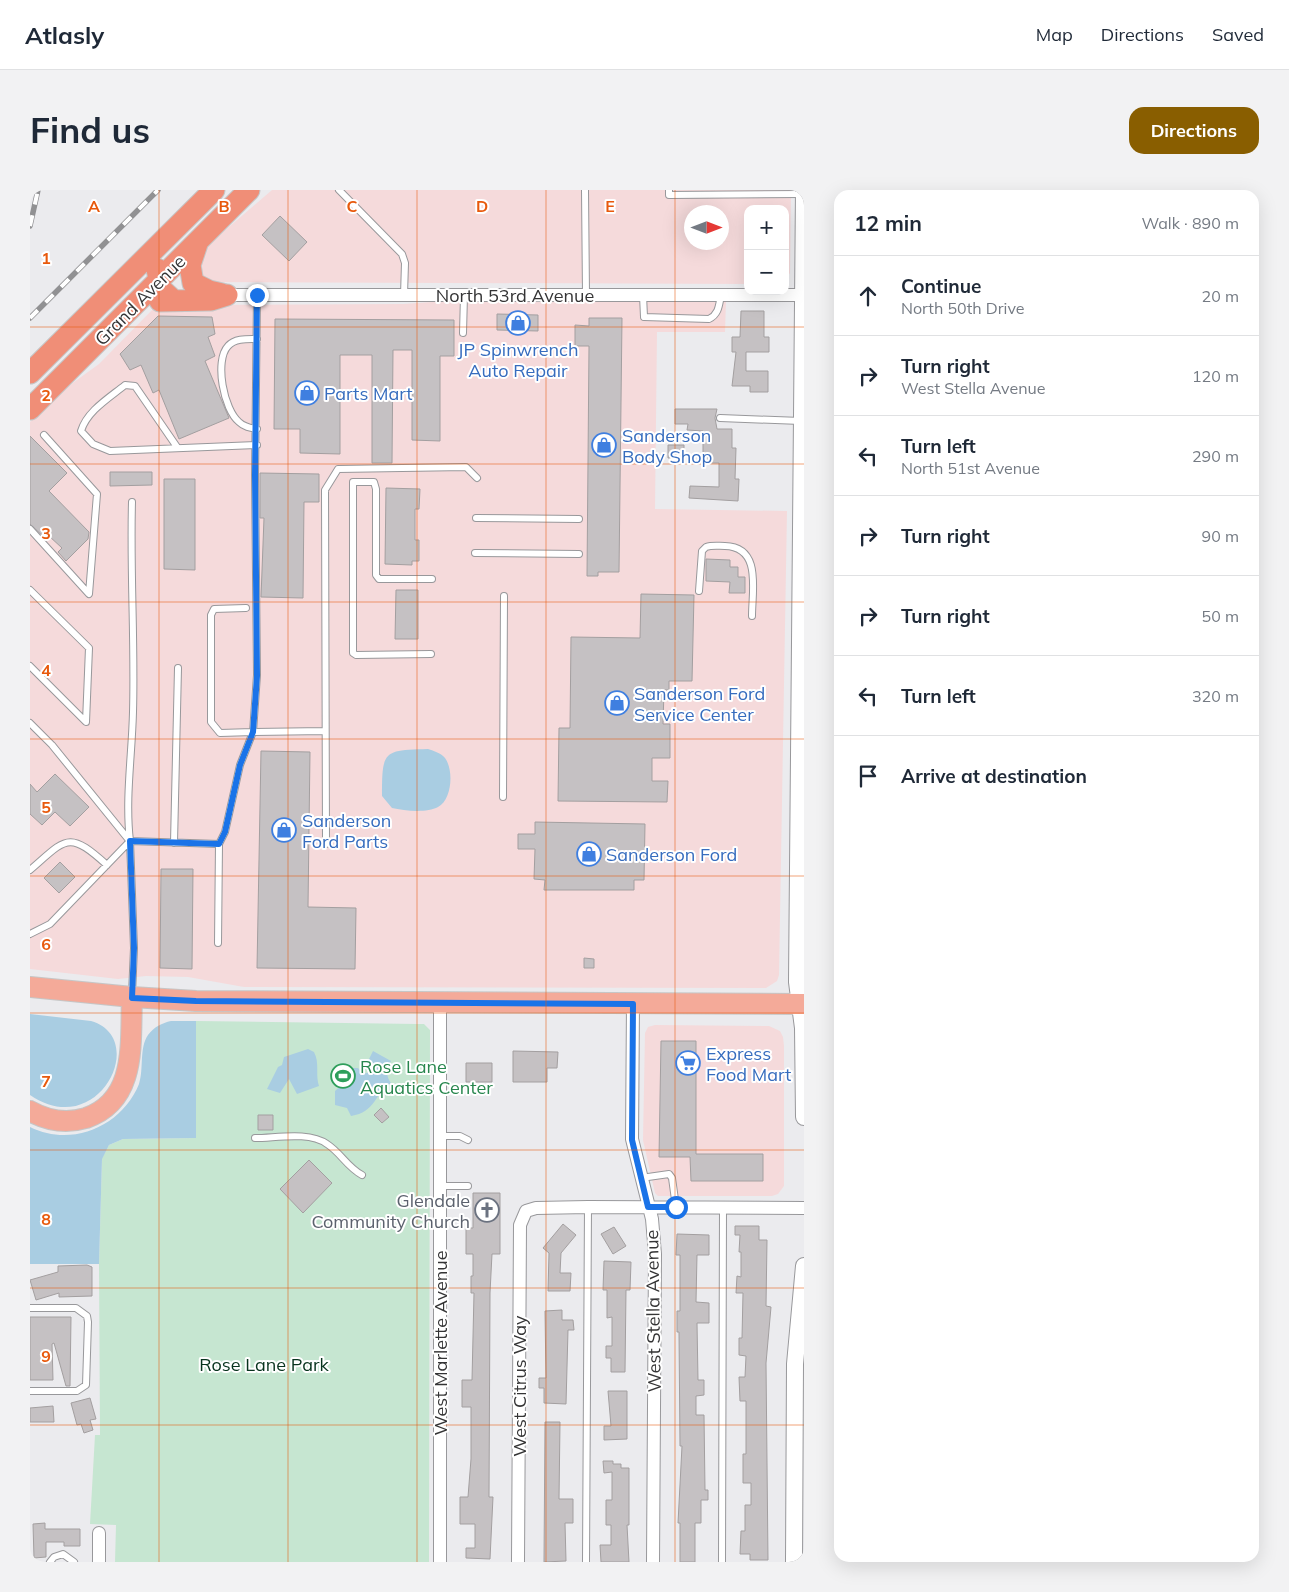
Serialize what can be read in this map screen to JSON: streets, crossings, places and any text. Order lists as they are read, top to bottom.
{
  "streets": {
    "highway": ["Grand Avenue"],
    "street": [
      "North 53rd Avenue",
      "West Stella Avenue",
      "West Marlette Avenue",
      "West Citrus Way"
    ]
  },
  "parks": ["Rose Lane Park"],
  "places": {
    "shop": [
      "JP Spinwrench Auto Repair",
      "Parts Mart",
      "Sanderson Body Shop",
      "Sanderson Ford Service Center",
      "Sanderson Ford Parts",
      "Sanderson Ford"
    ],
    "supermarket": ["Express Food Mart"],
    "sports": ["Rose Lane Aquatics Center"],
    "church": ["Glendale Community Church"]
  },
  "north": "right",
  "page": {
    "header": "Atlasly",
    "nav": ["Map", "Directions", "Saved"],
    "buttons": "Directions",
    "title": "Find us",
    "heading": ["12 min", "Walk · 890 m"],
    "map_buttons": ["+", "−"],
    "list": [
      ["Continue", "North 50th Drive", "20 m"],
      ["Turn right", "West Stella Avenue", "120 m"],
      ["Turn left", "North 51st Avenue", "290 m"],
      ["Turn right", "90 m"],
      ["Turn right", "50 m"],
      ["Turn left", "320 m"],
      "Arrive at destination"
    ]
  },
  "grid": {
    "columns": [
      "A",
      "B",
      "C",
      "D",
      "E"
    ],
    "rows": [
      "1",
      "2",
      "3",
      "4",
      "5",
      "6",
      "7",
      "8",
      "9"
    ]
  }
}
